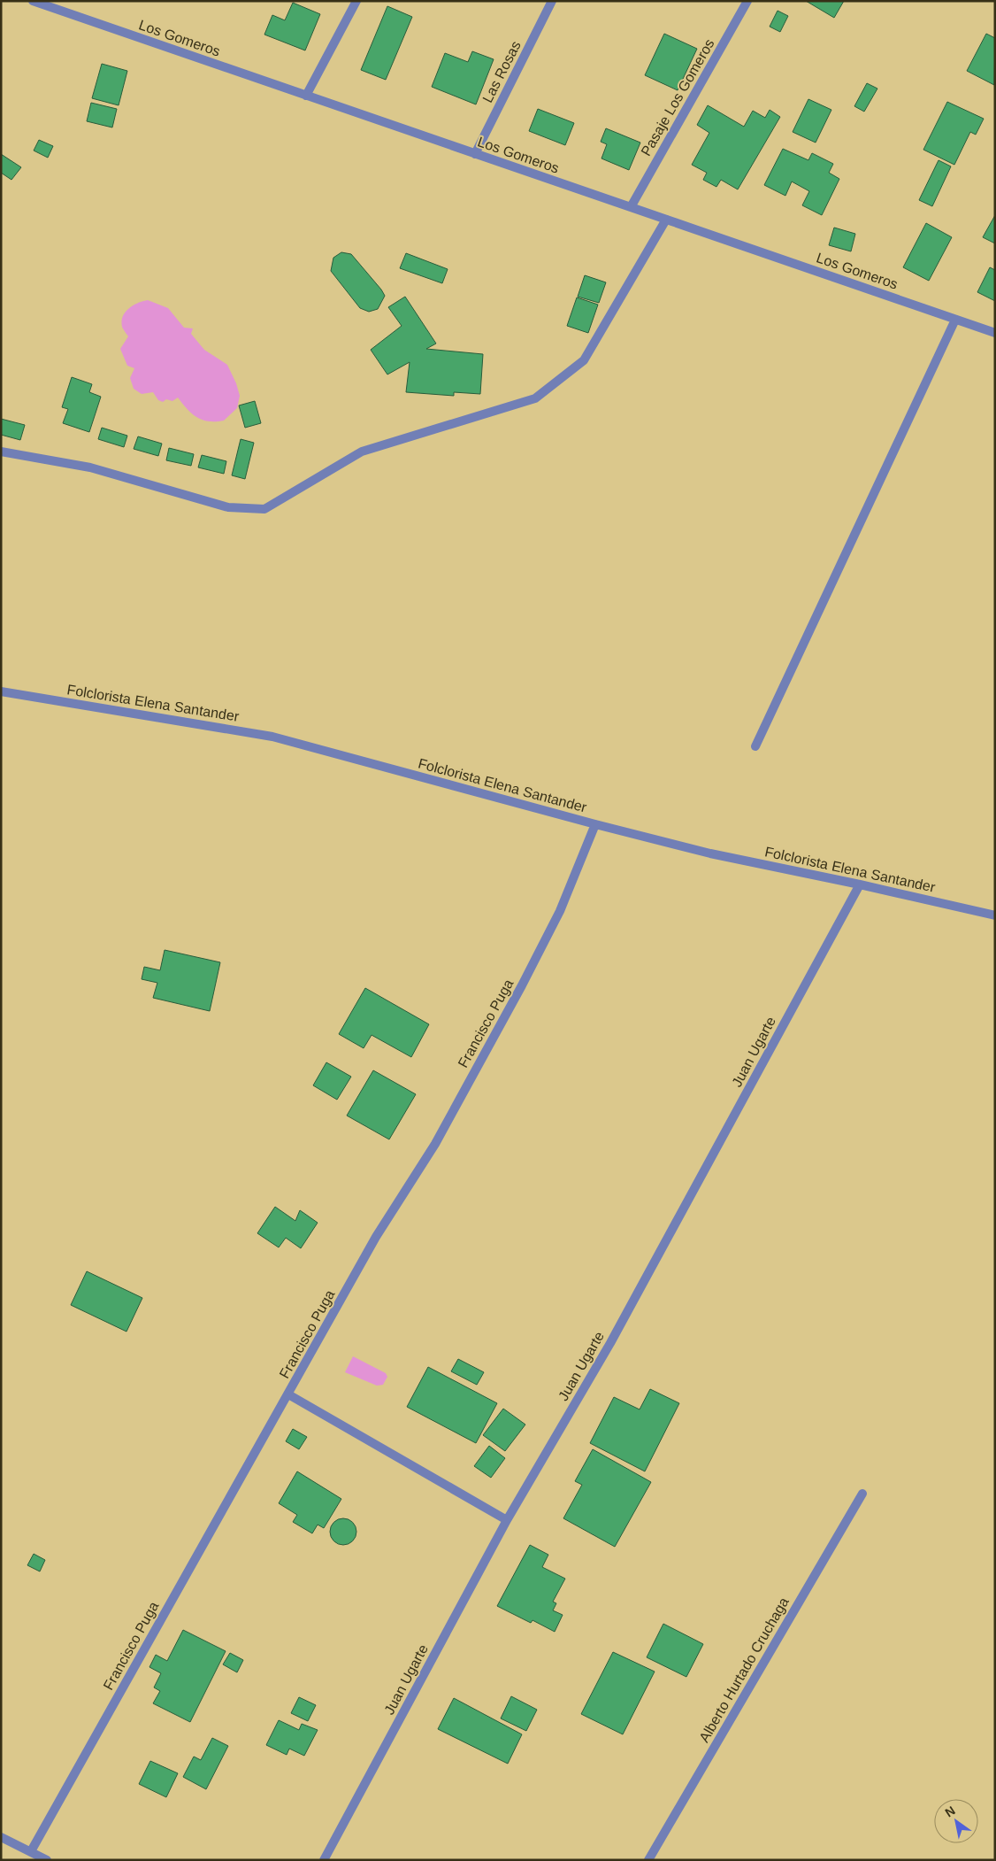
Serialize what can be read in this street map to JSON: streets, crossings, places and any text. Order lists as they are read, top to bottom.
{
  "streets": {
    "street": [
      "Los Gomeros",
      "Las Rosas",
      "Pasaje Los Gomeros",
      "Folclorista Elena Santander",
      "Francisco Puga",
      "Juan Ugarte",
      "Alberto Hurtado Cruchaga"
    ]
  },
  "crossings": [
    ["Los Gomeros", "Las Rosas"],
    ["Los Gomeros", "Pasaje Los Gomeros"],
    ["Folclorista Elena Santander", "Francisco Puga"],
    ["Folclorista Elena Santander", "Juan Ugarte"]
  ],
  "north": "top left"
}
